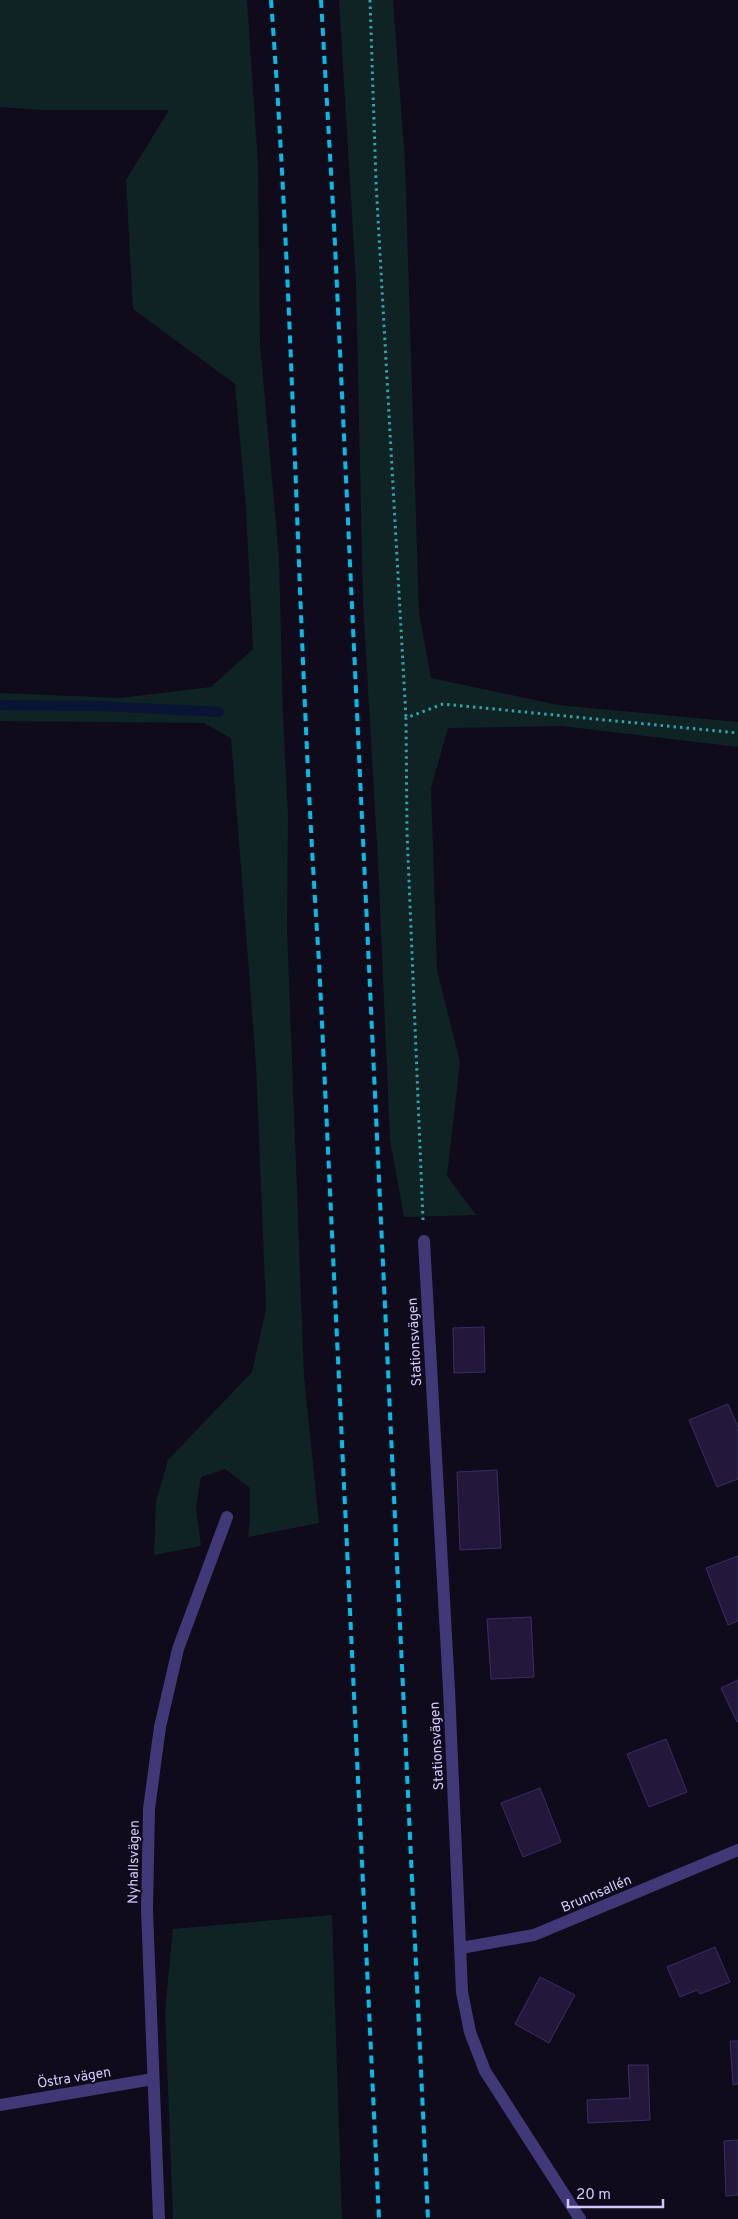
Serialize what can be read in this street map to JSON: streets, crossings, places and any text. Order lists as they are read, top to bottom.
{
  "streets": {
    "street": [
      "Stationsvägen",
      "Nyhallsvägen",
      "Brunnsallén",
      "Östra vägen"
    ]
  },
  "crossings": [
    ["Stationsvägen", "Brunnsallén"],
    ["Nyhallsvägen", "Östra vägen"]
  ],
  "scale_bar": "20 m"
}
